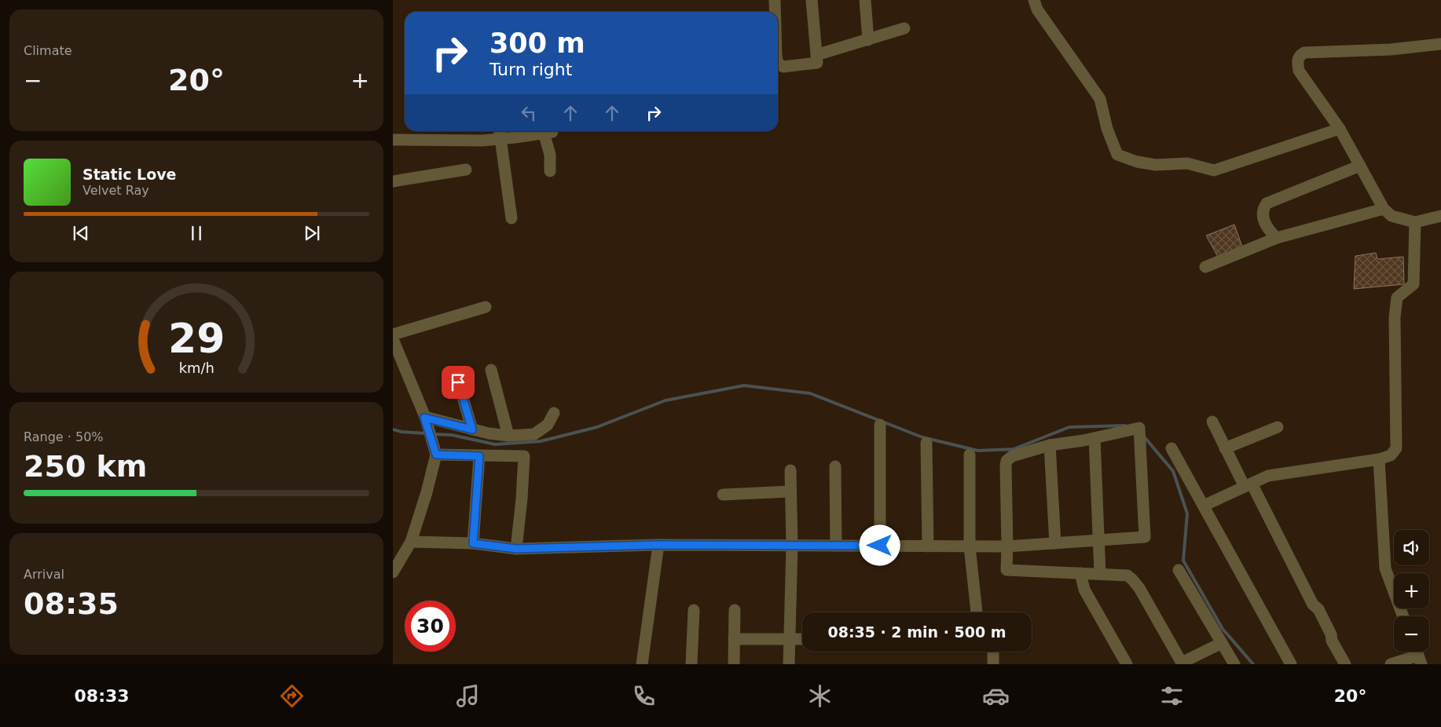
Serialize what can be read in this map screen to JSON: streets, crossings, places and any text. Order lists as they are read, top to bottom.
{
  "page": {
    "tile": [
      "Climate",
      ["Range · 50%", "250 km"],
      ["Arrival", "08:35"]
    ],
    "turn": ["300 m", "Turn right"],
    "heat": ["−", "20°", "+"],
    "song": ["Static Love", "Velvet Ray"],
    "map_buttons": ["+", "−"],
    "limit": "30",
    "trip": "08:35 · 2 min · 500 m",
    "tabs": ["08:33", "20°"],
    "gauge": ["29", "km/h"]
  }
}
